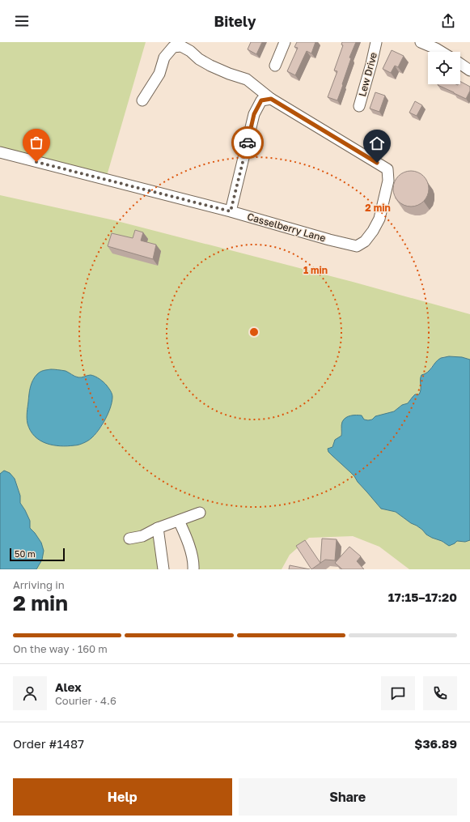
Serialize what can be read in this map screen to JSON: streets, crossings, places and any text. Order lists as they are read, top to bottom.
{
  "streets": {
    "street": ["Lew Drive", "Casselberry Lane"]
  },
  "scale_bar": "50 m",
  "page": {
    "header": "Bitely",
    "scale": "50 m",
    "heading": ["2 min", "Arriving in", "17:15–17:20"],
    "panel": [
      "Alex",
      "Courier · 4.6",
      "Order #1487",
      "$36.89"
    ],
    "bar": "On the way · 160 m",
    "buttons": ["Help", "Share"]
  },
  "rings": ["2 min", "1 min"]
}
